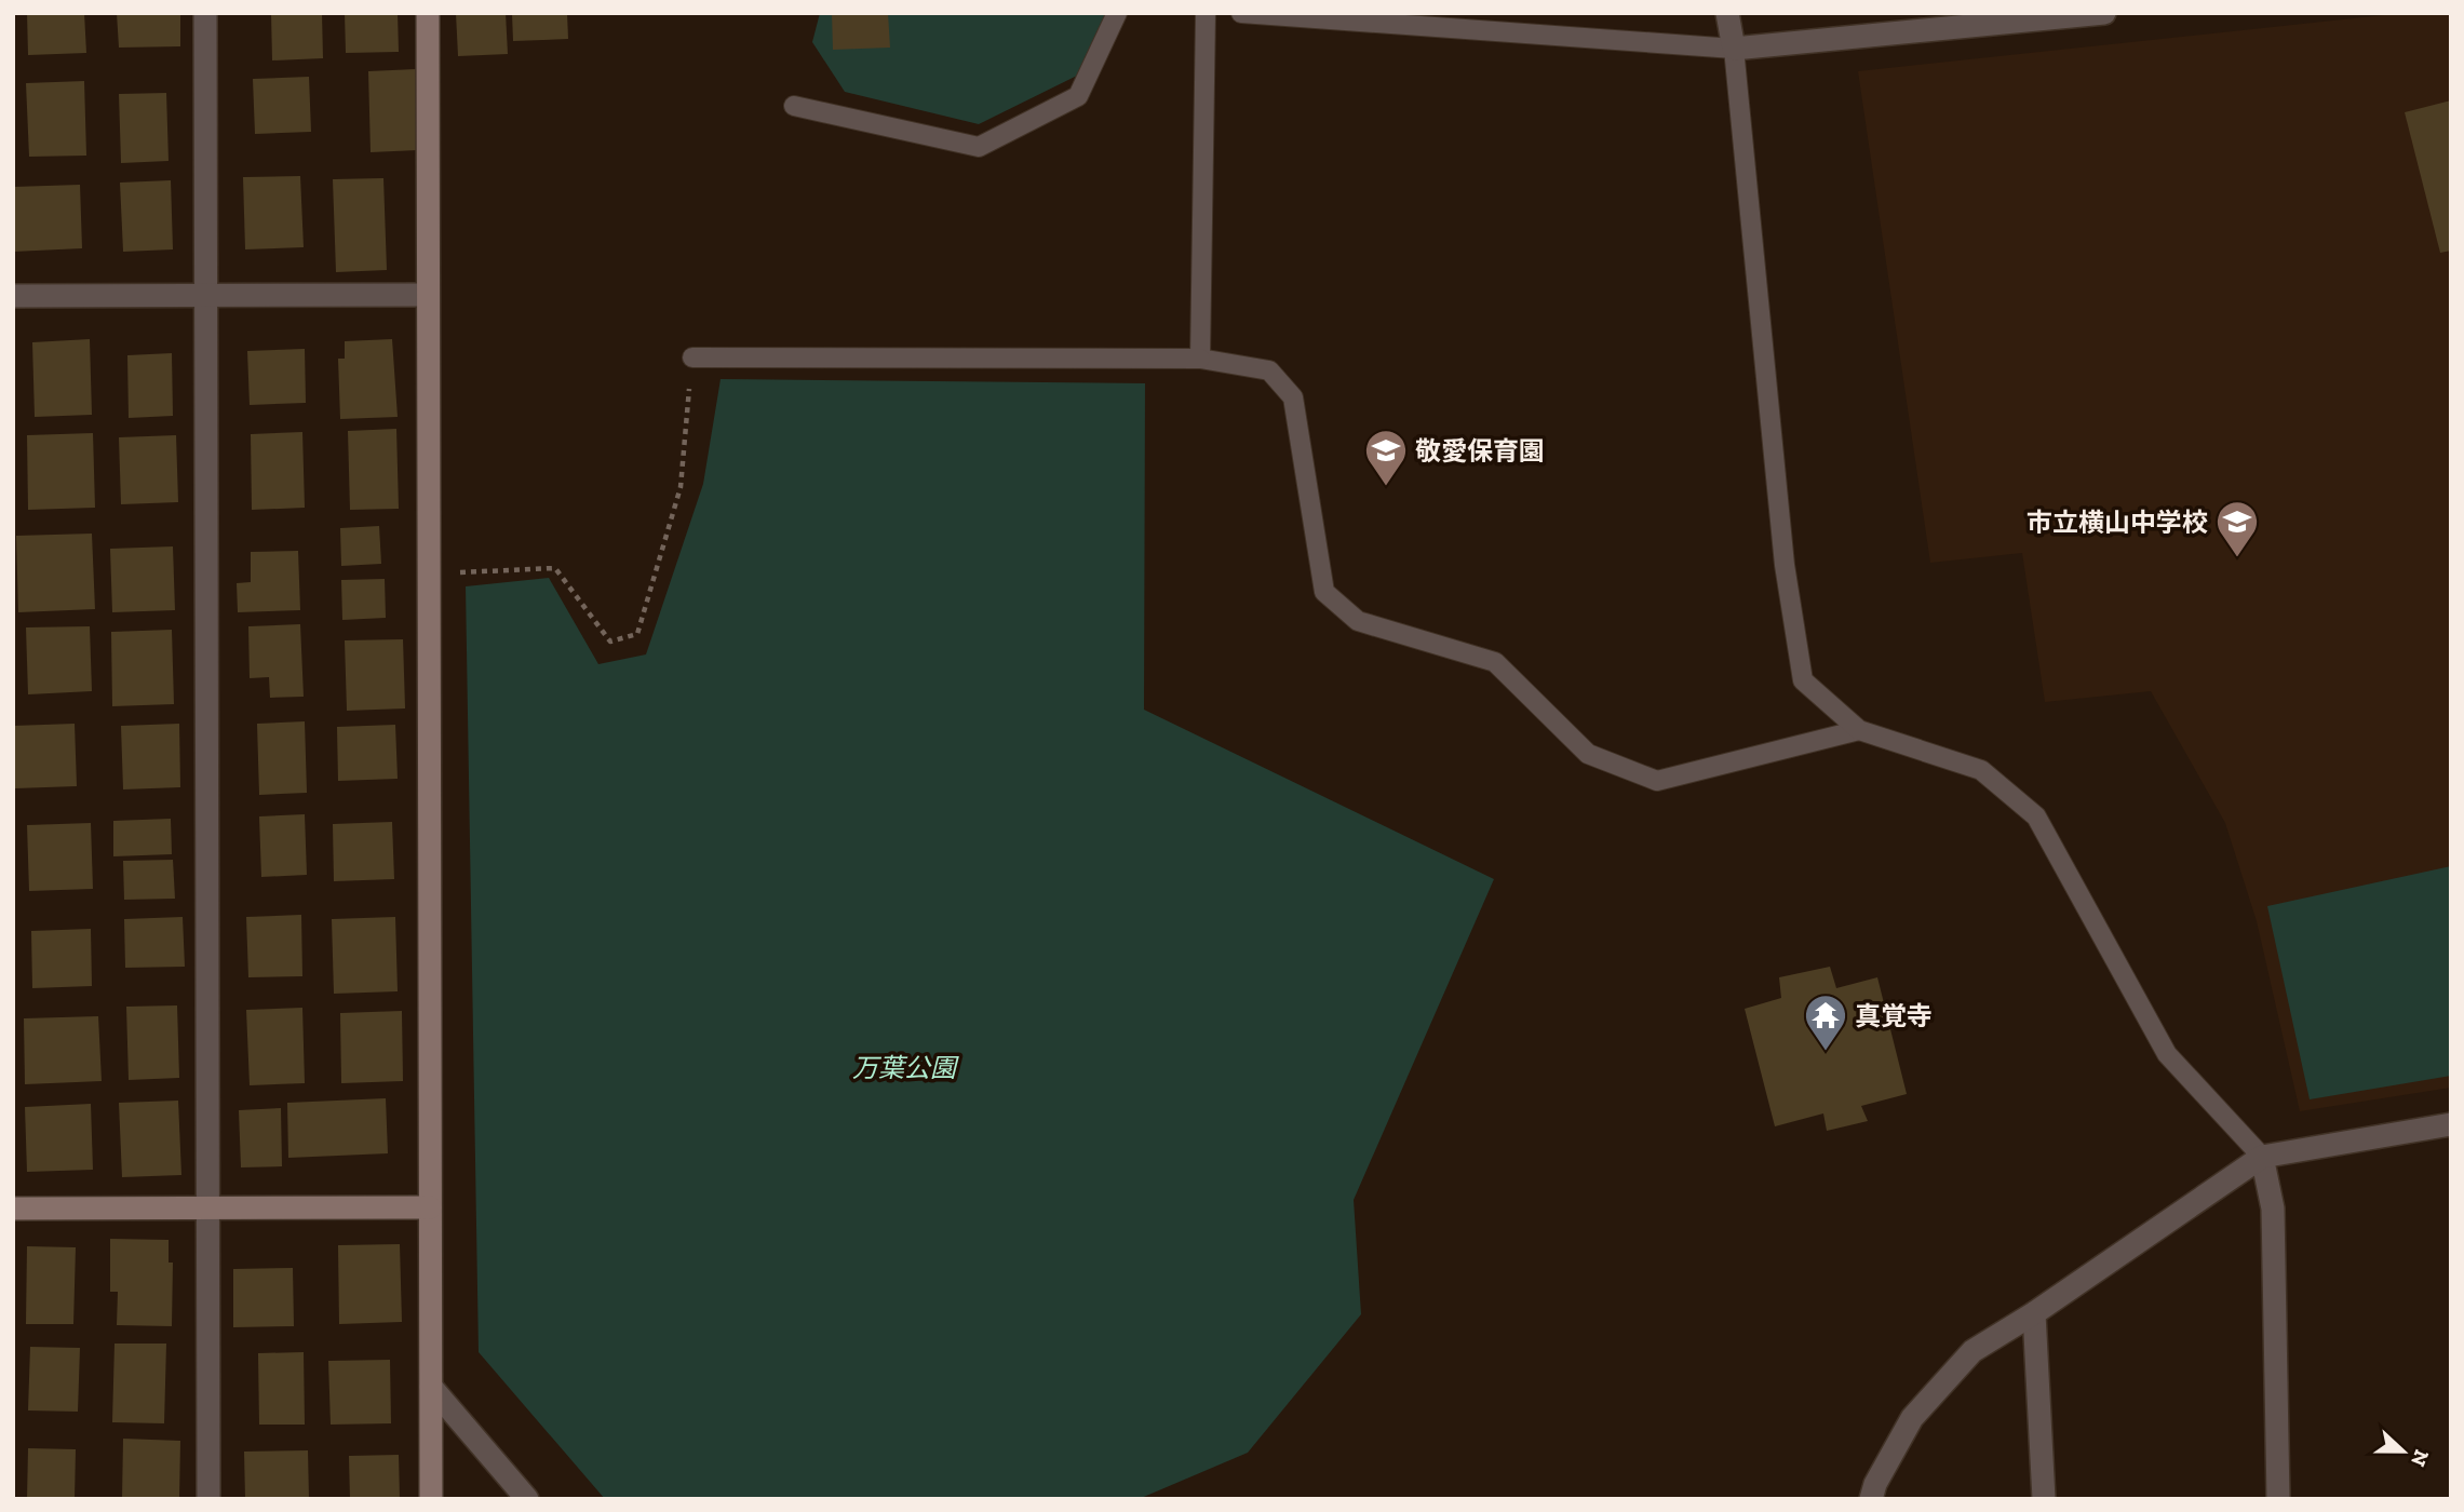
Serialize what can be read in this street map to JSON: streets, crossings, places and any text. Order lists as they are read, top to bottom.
{
  "parks": ["万葉公園"],
  "places": {
    "school or university": ["敬愛保育園", "市立横山中学校"],
    "temple": ["真覚寺"]
  },
  "north": "right"
}
